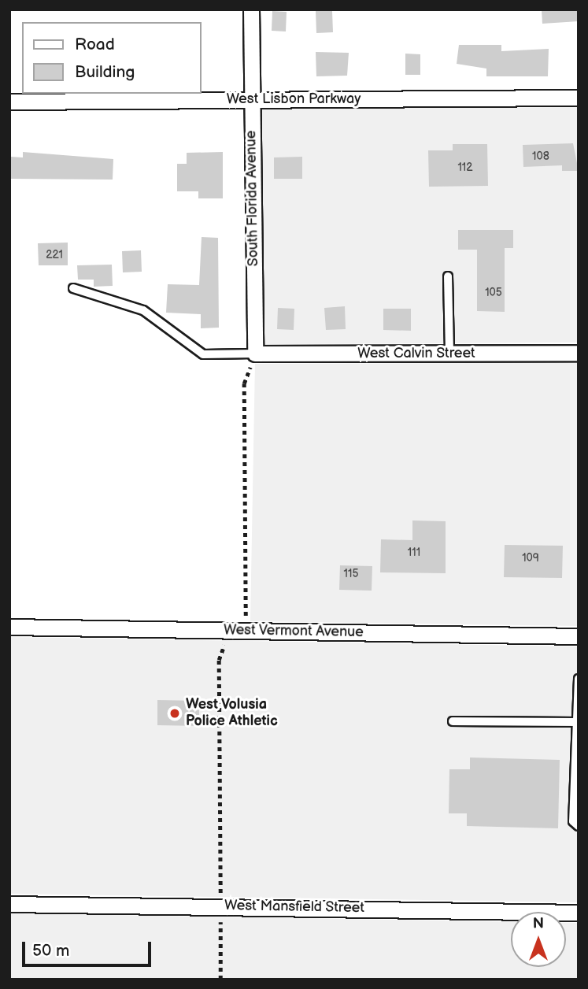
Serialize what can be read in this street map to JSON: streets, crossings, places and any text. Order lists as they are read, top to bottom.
{
  "streets": {
    "street": [
      "West Lisbon Parkway",
      "South Florida Avenue",
      "West Calvin Street",
      "West Vermont Avenue",
      "West Mansfield Street"
    ]
  },
  "crossings": [
    ["West Lisbon Parkway", "South Florida Avenue"],
    ["South Florida Avenue", "West Calvin Street"]
  ],
  "places": ["West Volusia Police Athletic"],
  "house_numbers": [
    "108",
    "112",
    "221",
    "105",
    "111",
    "109",
    "115"
  ],
  "legend": ["Road", "Building"],
  "scale_bar": "50 m",
  "north": "top"
}
